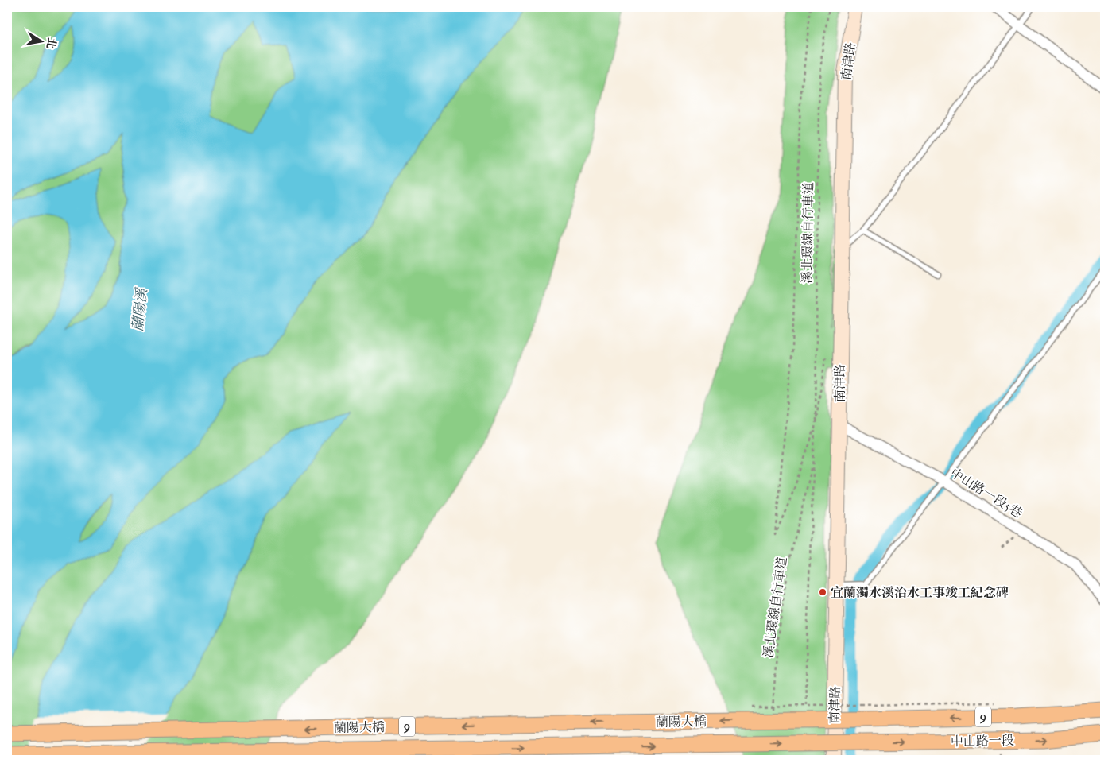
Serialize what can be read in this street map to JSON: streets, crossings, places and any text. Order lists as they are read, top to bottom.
{
  "streets": {
    "main road": ["9", "蘭陽大橋", "中山路一段"],
    "street": ["南津路", "中山路一段5巷"],
    "path": ["溪北環線自行車道"]
  },
  "crossings": [
    ["南津路", "中山路一段5巷"],
    ["溪北環線自行車道", "9"],
    ["溪北環線自行車道", "蘭陽大橋"],
    ["9", "蘭陽大橋"],
    ["9", "中山路一段"],
    ["蘭陽大橋", "中山路一段"]
  ],
  "water": ["蘭陽溪"],
  "places": ["宜蘭濁水溪治水工事竣工紀念碑"],
  "north": "right"
}
